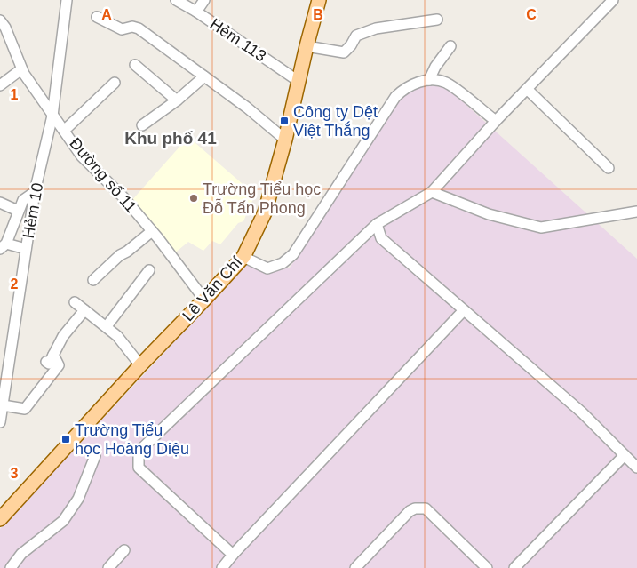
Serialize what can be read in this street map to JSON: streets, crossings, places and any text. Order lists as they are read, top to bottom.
{
  "streets": {
    "main road": ["Lê Văn Chí"],
    "street": ["Hẻm 113", "Đường số 11", "Hẻm 10"]
  },
  "crossings": [
    ["Hẻm 113", "Lê Văn Chí"],
    ["Đường số 11", "Hẻm 10"],
    ["Đường số 11", "Lê Văn Chí"]
  ],
  "districts": ["Khu phố 41"],
  "places": {
    "transit": ["Công ty Dệt Việt Thắng", "Trường Tiểu học Hoàng Diệu"],
    "other": ["Trường Tiểu học Đỗ Tấn Phong"]
  },
  "grid": {
    "columns": ["A", "B", "C"],
    "rows": ["1", "2", "3"]
  }
}
